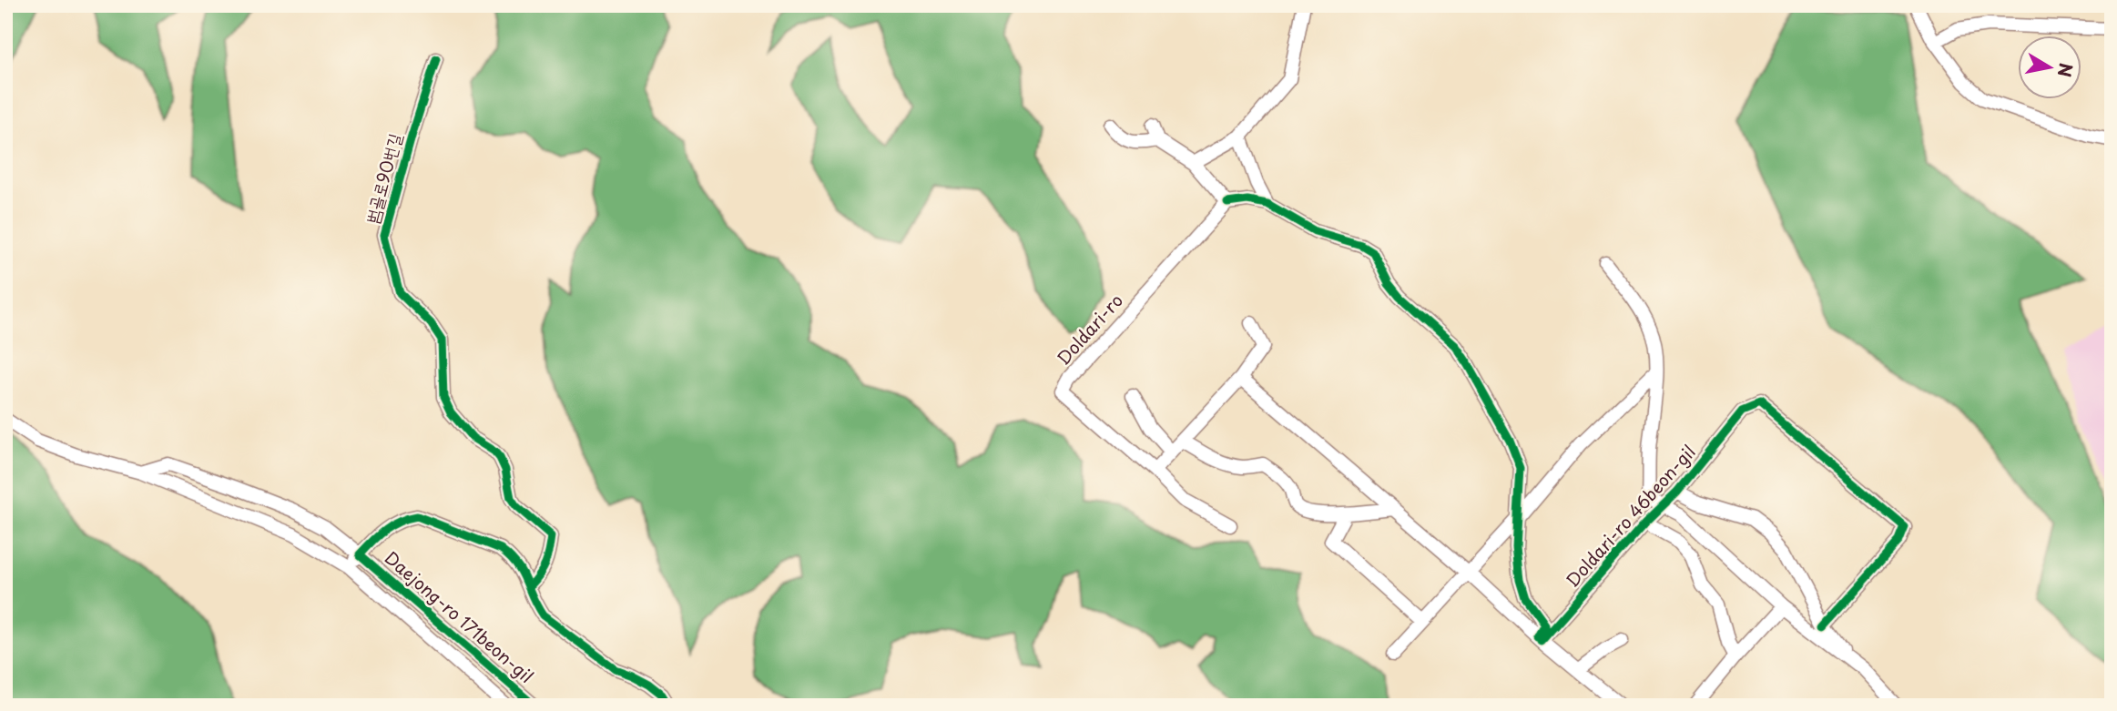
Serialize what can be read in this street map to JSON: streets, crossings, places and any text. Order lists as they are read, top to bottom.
{
  "streets": {
    "street": [
      "범골로90번길",
      "Doldari-ro",
      "Doldari-ro 46beon-gil",
      "Daejong-ro 171beon-gil"
    ]
  },
  "north": "right"
}
